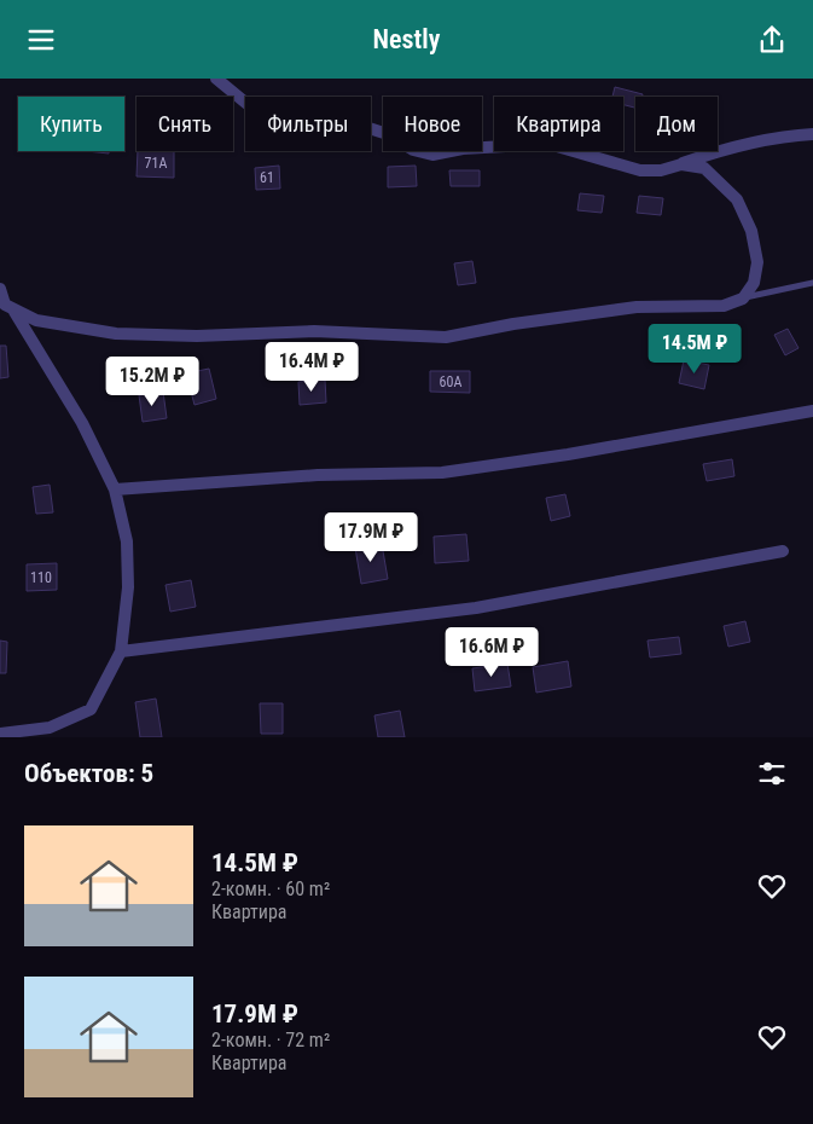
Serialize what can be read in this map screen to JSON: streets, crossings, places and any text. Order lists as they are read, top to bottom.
{
  "house_numbers": [
    "71А",
    "61",
    "60А",
    "110"
  ],
  "page": {
    "header": "Nestly",
    "chip": [
      "Купить",
      "Снять",
      "Фильтры",
      "Новое",
      "Квартира",
      "Дом"
    ],
    "price": [
      "14.5M ₽",
      "16.4M ₽",
      "15.2M ₽",
      "17.9M ₽",
      "16.6M ₽"
    ],
    "heading": "Объектов: 5",
    "list": [
      {
        "name": "14.5M ₽",
        "note": "2-комн. · 60 m² · Квартира"
      },
      {
        "name": "17.9M ₽",
        "note": "2-комн. · 72 m² · Квартира"
      }
    ]
  }
}
